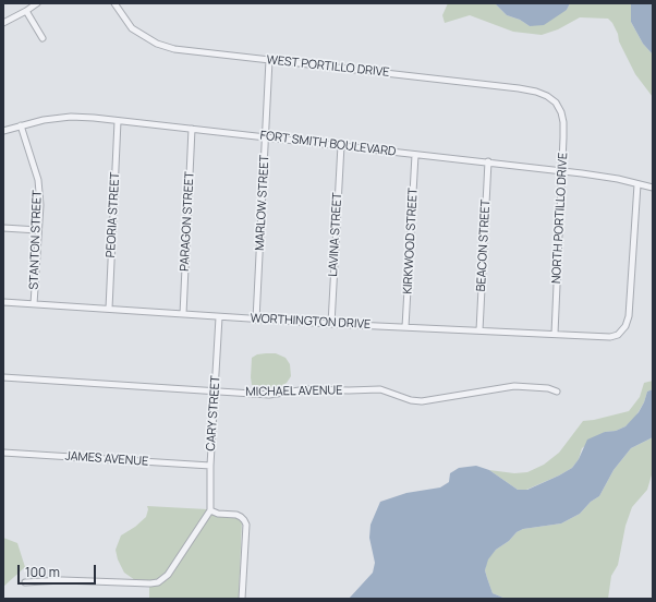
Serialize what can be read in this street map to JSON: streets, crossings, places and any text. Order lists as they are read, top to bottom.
{
  "streets": {
    "street": [
      "WEST PORTILLO DRIVE",
      "FORT SMITH BOULEVARD",
      "MARLOW STREET",
      "PEORIA STREET",
      "NORTH PORTILLO DRIVE",
      "PARAGON STREET",
      "LAVINA STREET",
      "STANTON STREET",
      "KIRKWOOD STREET",
      "BEACON STREET",
      "WORTHINGTON DRIVE",
      "MICHAEL AVENUE",
      "CARY STREET",
      "JAMES AVENUE"
    ]
  },
  "crossings": [
    ["WEST PORTILLO DRIVE", "MARLOW STREET"],
    ["WEST PORTILLO DRIVE", "NORTH PORTILLO DRIVE"],
    ["FORT SMITH BOULEVARD", "MARLOW STREET"],
    ["FORT SMITH BOULEVARD", "PEORIA STREET"],
    ["FORT SMITH BOULEVARD", "NORTH PORTILLO DRIVE"],
    ["FORT SMITH BOULEVARD", "PARAGON STREET"],
    ["FORT SMITH BOULEVARD", "LAVINA STREET"],
    ["FORT SMITH BOULEVARD", "STANTON STREET"],
    ["FORT SMITH BOULEVARD", "KIRKWOOD STREET"],
    ["FORT SMITH BOULEVARD", "BEACON STREET"],
    ["FORT SMITH BOULEVARD", "WORTHINGTON DRIVE"],
    ["MARLOW STREET", "WORTHINGTON DRIVE"],
    ["PEORIA STREET", "WORTHINGTON DRIVE"],
    ["NORTH PORTILLO DRIVE", "WORTHINGTON DRIVE"],
    ["PARAGON STREET", "WORTHINGTON DRIVE"],
    ["LAVINA STREET", "WORTHINGTON DRIVE"],
    ["STANTON STREET", "WORTHINGTON DRIVE"],
    ["KIRKWOOD STREET", "WORTHINGTON DRIVE"],
    ["BEACON STREET", "WORTHINGTON DRIVE"],
    ["WORTHINGTON DRIVE", "CARY STREET"],
    ["MICHAEL AVENUE", "CARY STREET"],
    ["CARY STREET", "JAMES AVENUE"]
  ],
  "scale_bar": "100 m"
}
